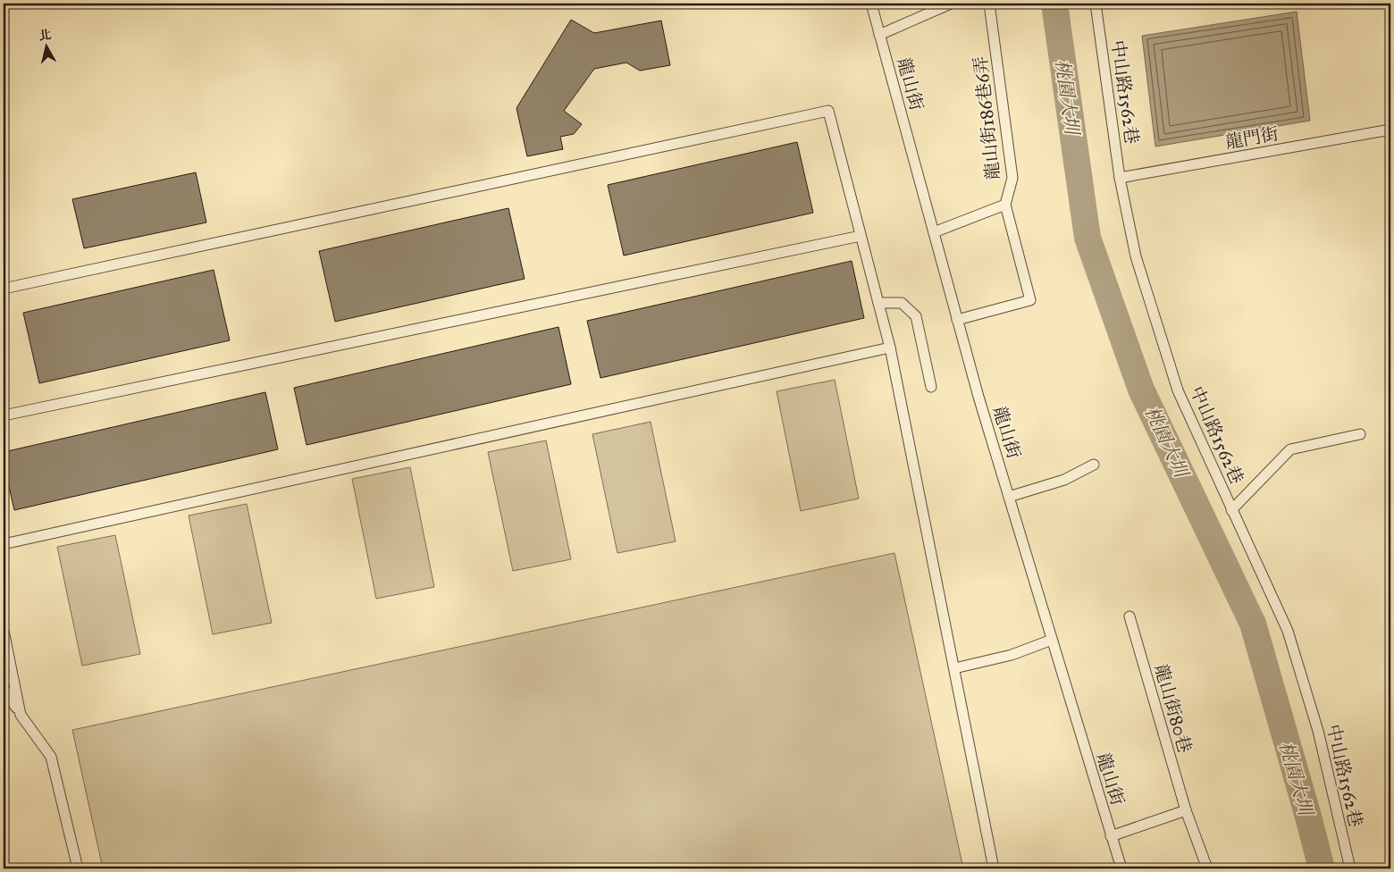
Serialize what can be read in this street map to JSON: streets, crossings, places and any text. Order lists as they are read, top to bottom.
{
  "streets": {
    "lane": [
      "龍山街",
      "中山路1562巷",
      "龍山街186巷6弄",
      "龍門街",
      "龍山街80巷"
    ]
  },
  "crossings": [
    ["龍山街", "龍山街186巷6弄"],
    ["中山路1562巷", "龍門街"]
  ],
  "water": ["桃園大圳"],
  "north": "top"
}
